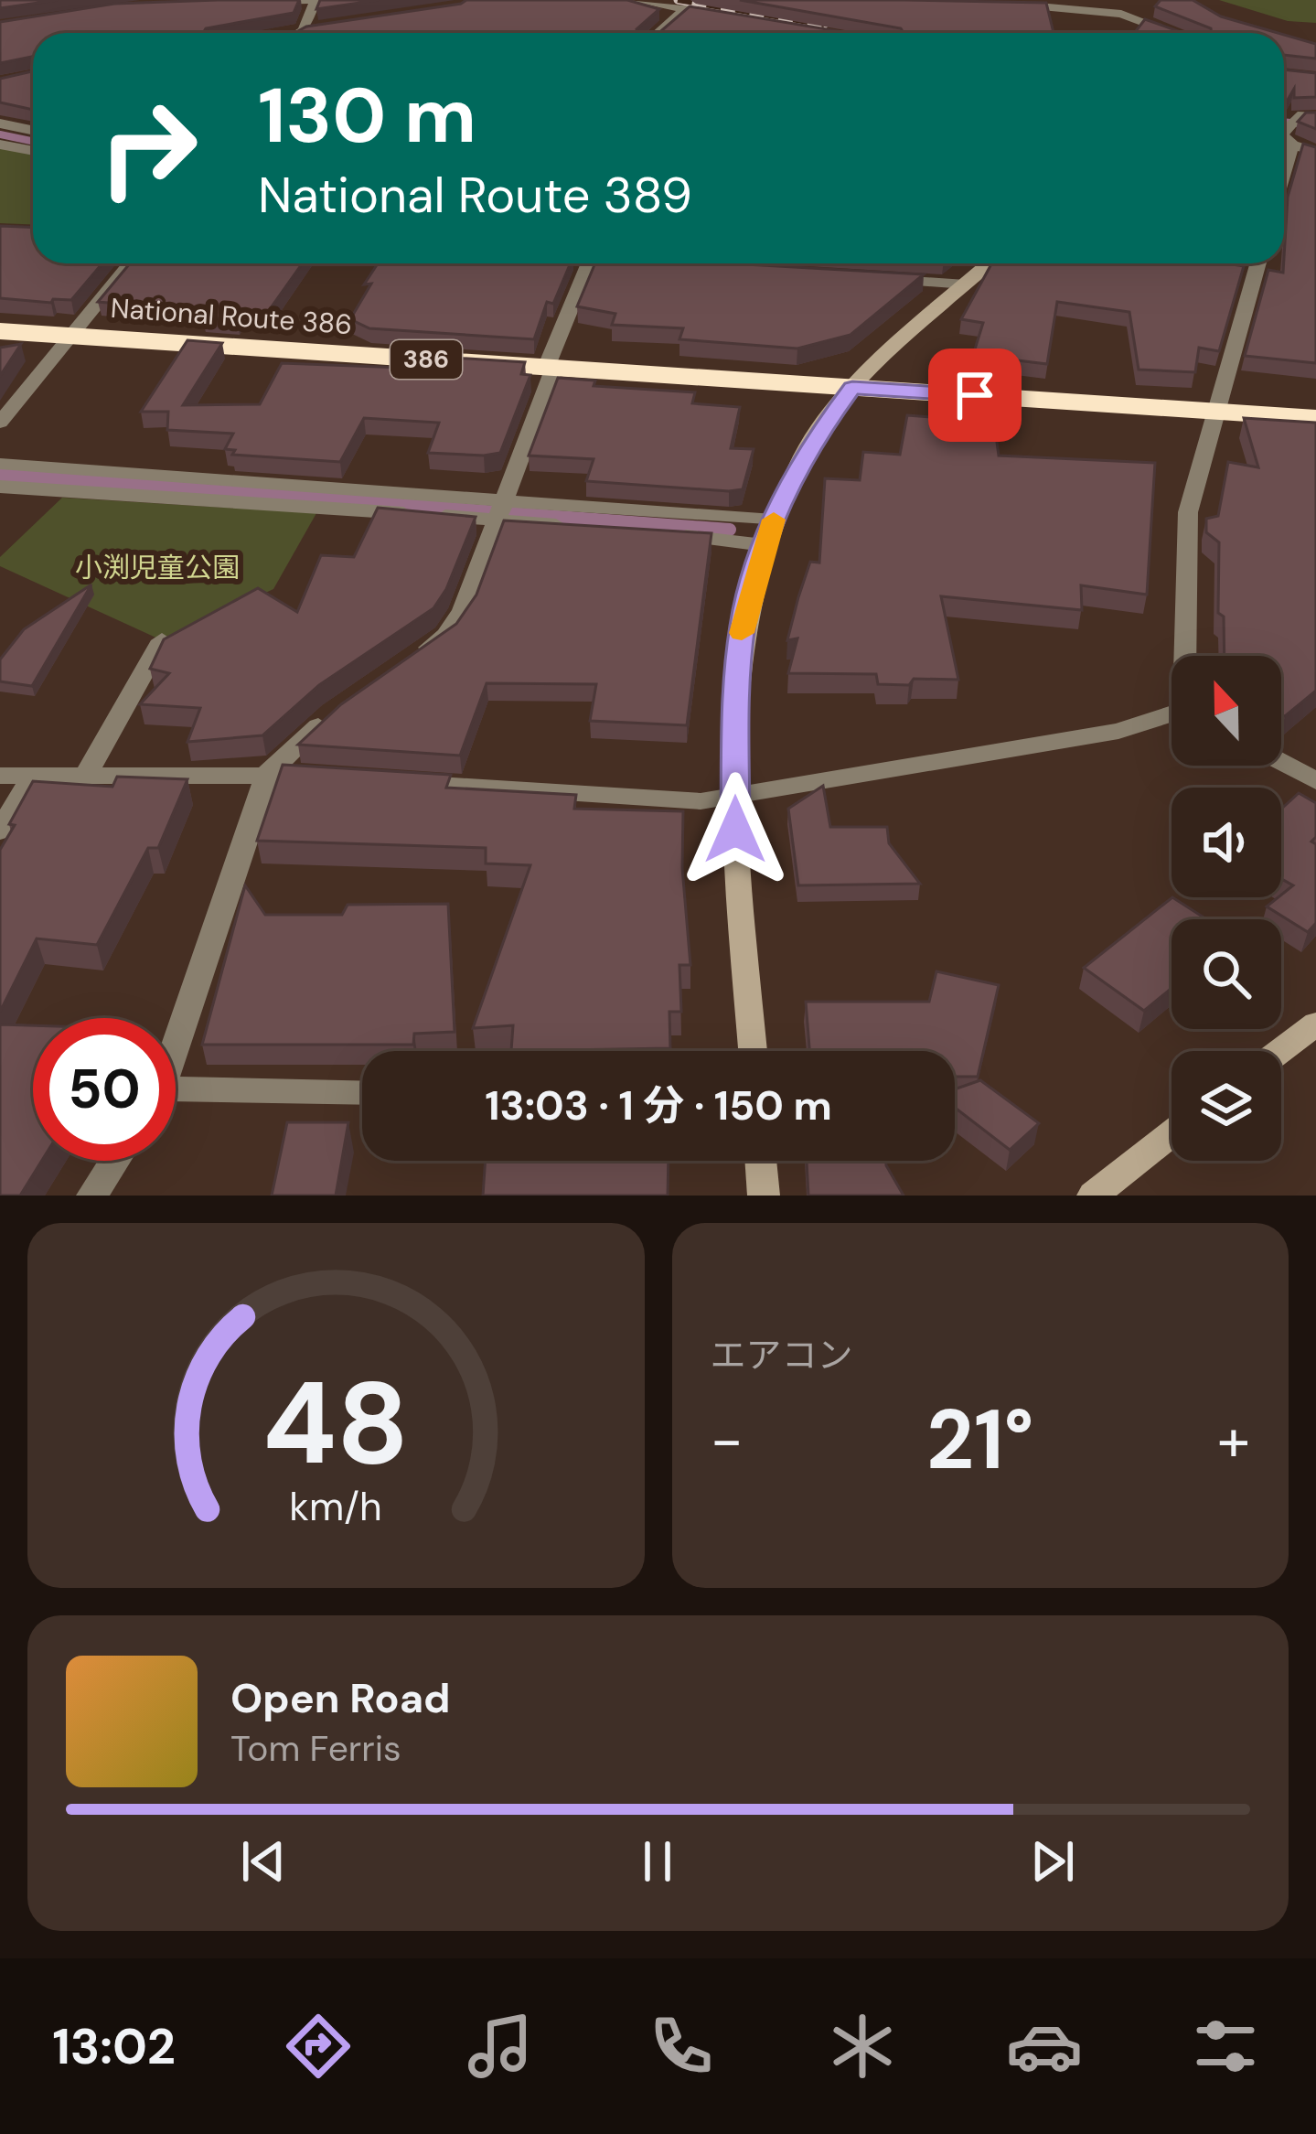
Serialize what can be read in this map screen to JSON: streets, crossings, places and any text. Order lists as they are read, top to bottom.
{
  "streets": {
    "highway": ["National Route 386", "386"]
  },
  "crossings": [
    ["National Route 386", "386"]
  ],
  "parks": ["小渕児童公園"],
  "north": "top",
  "page": {
    "turn": ["130 m", "National Route 389"],
    "limit": "50",
    "trip": "13:03 · 1 分 · 150 m",
    "tile": "エアコン",
    "heat": ["−", "21°", "+"],
    "song": ["Open Road", "Tom Ferris"],
    "tabs": "13:02",
    "gauge": ["48", "km/h"]
  }
}
